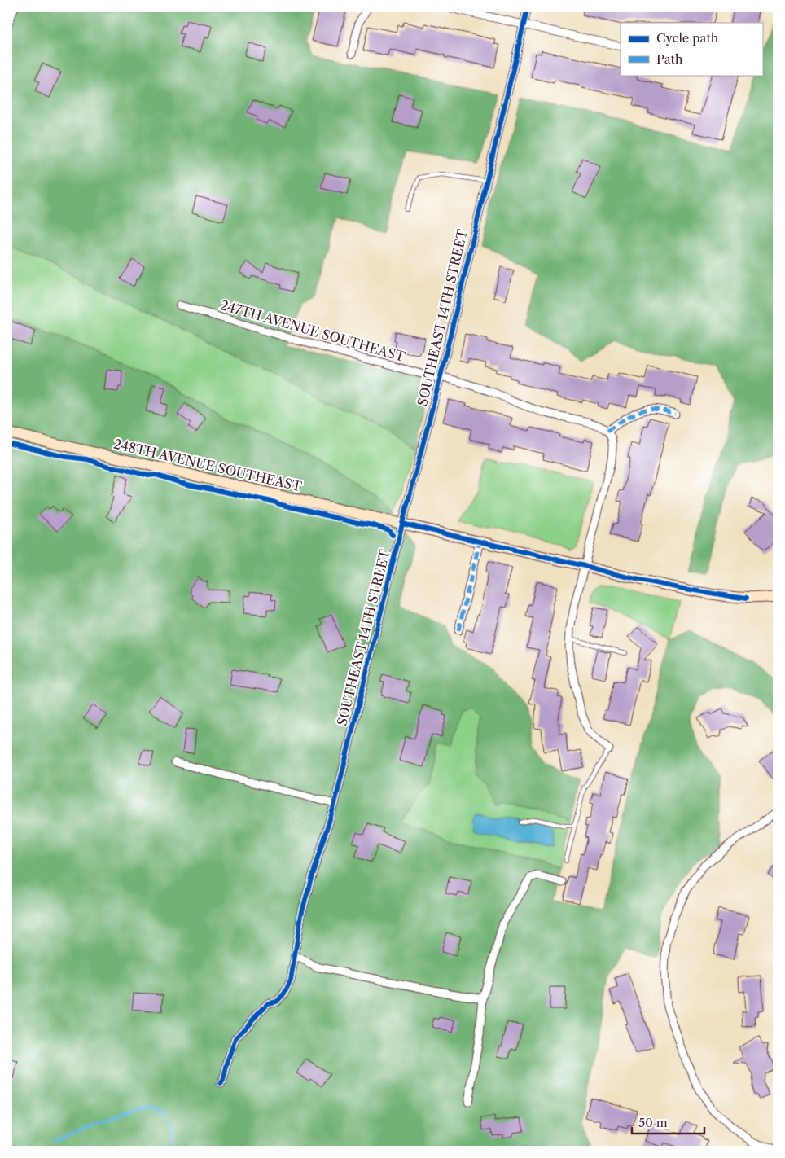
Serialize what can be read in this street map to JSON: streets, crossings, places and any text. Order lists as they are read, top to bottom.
{
  "streets": {
    "street": ["SOUTHEAST 14TH STREET", "247TH AVENUE SOUTHEAST", "248TH AVENUE SOUTHEAST"]
  },
  "crossings": [
    ["SOUTHEAST 14TH STREET", "247TH AVENUE SOUTHEAST"],
    ["SOUTHEAST 14TH STREET", "248TH AVENUE SOUTHEAST"]
  ],
  "legend": ["Cycle path", "Path"],
  "scale_bar": "50 m"
}
